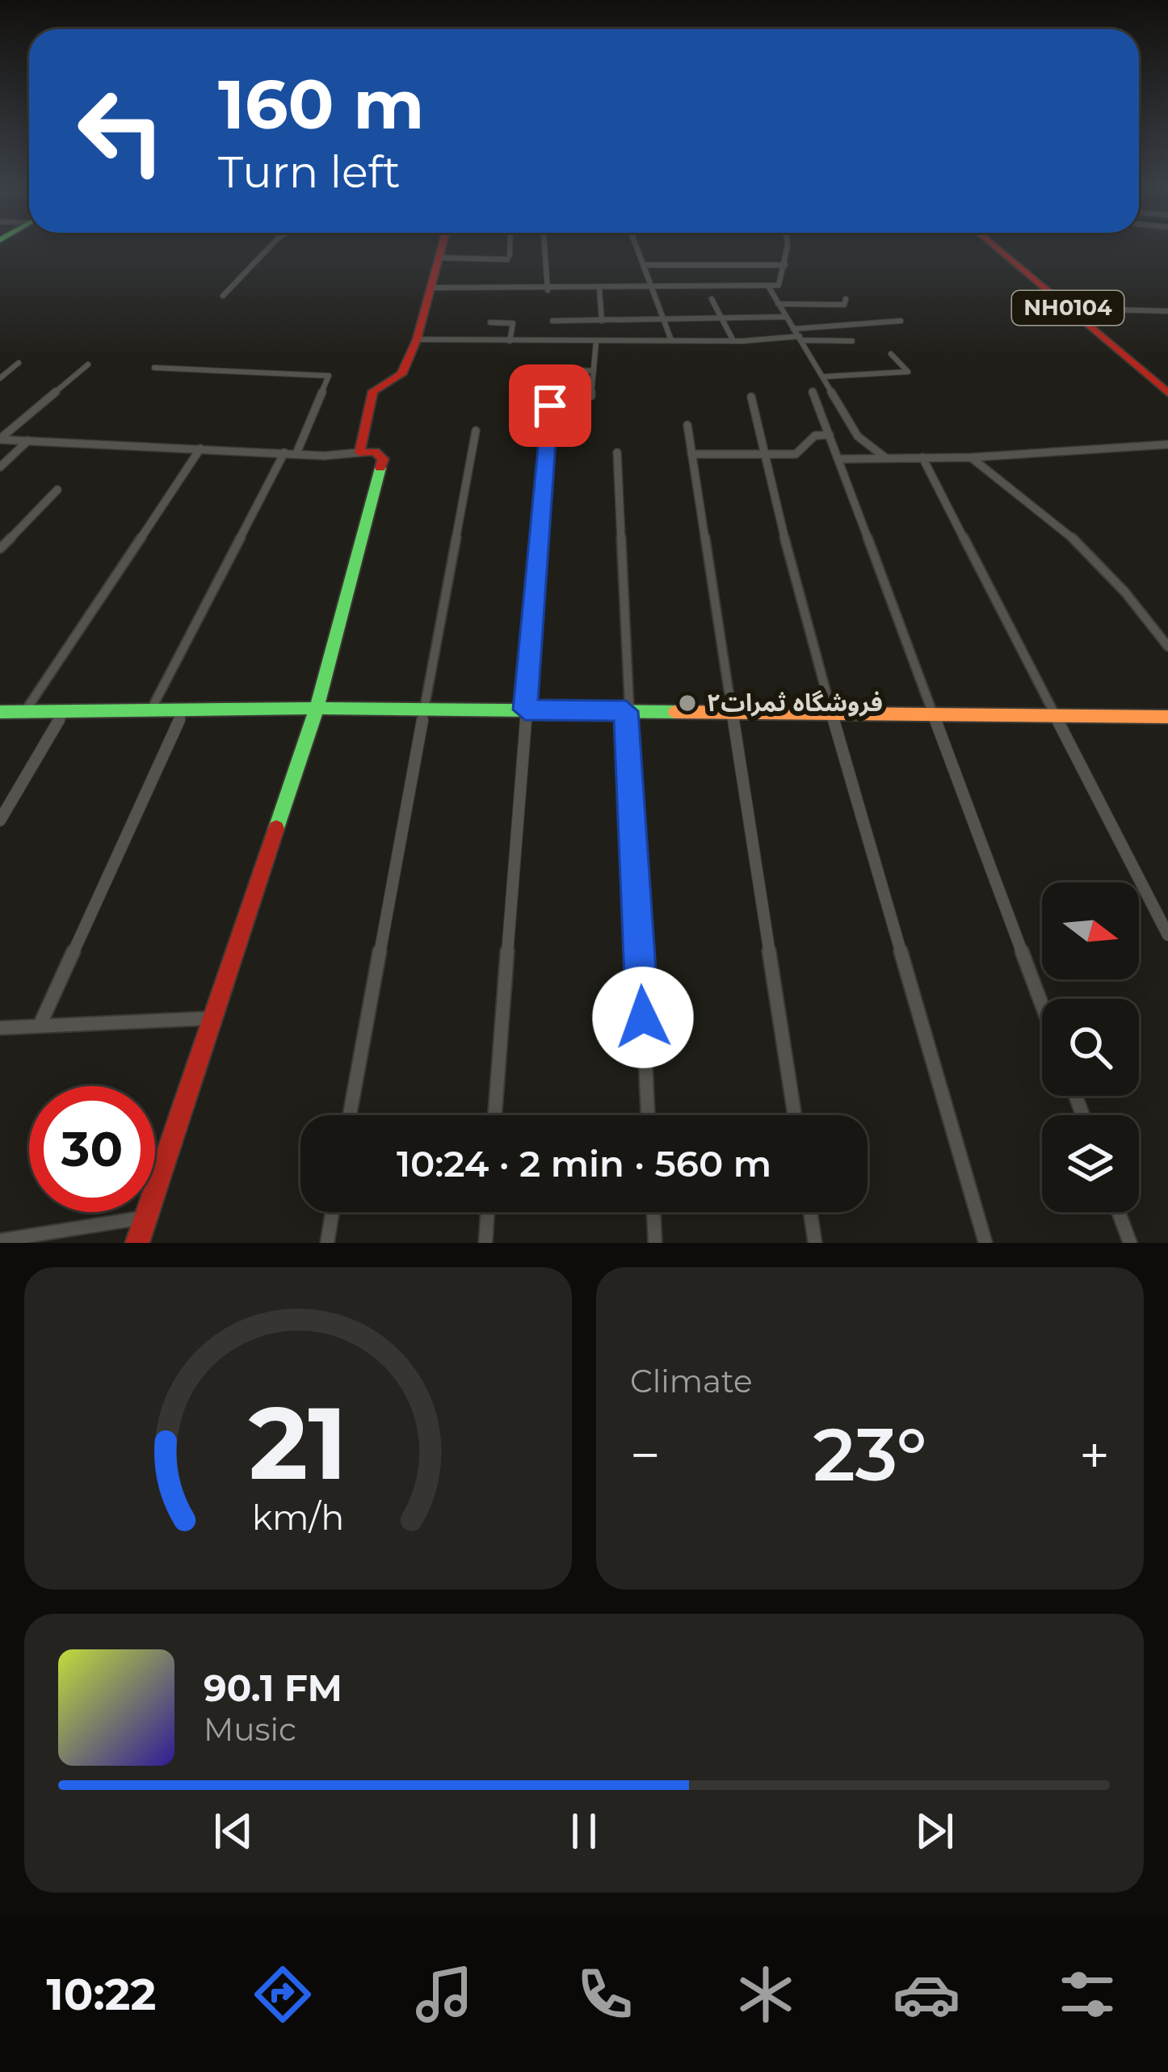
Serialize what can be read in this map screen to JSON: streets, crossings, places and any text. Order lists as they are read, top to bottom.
{
  "streets": {
    "main road": ["NH0104"]
  },
  "places": ["فروشگاه ثمرات٢"],
  "north": "right",
  "page": {
    "turn": ["160 m", "Turn left"],
    "limit": "30",
    "trip": "10:24 · 2 min · 560 m",
    "tile": "Climate",
    "heat": ["−", "23°", "+"],
    "song": ["90.1 FM", "Music"],
    "tabs": "10:22",
    "gauge": ["21", "km/h"]
  }
}
